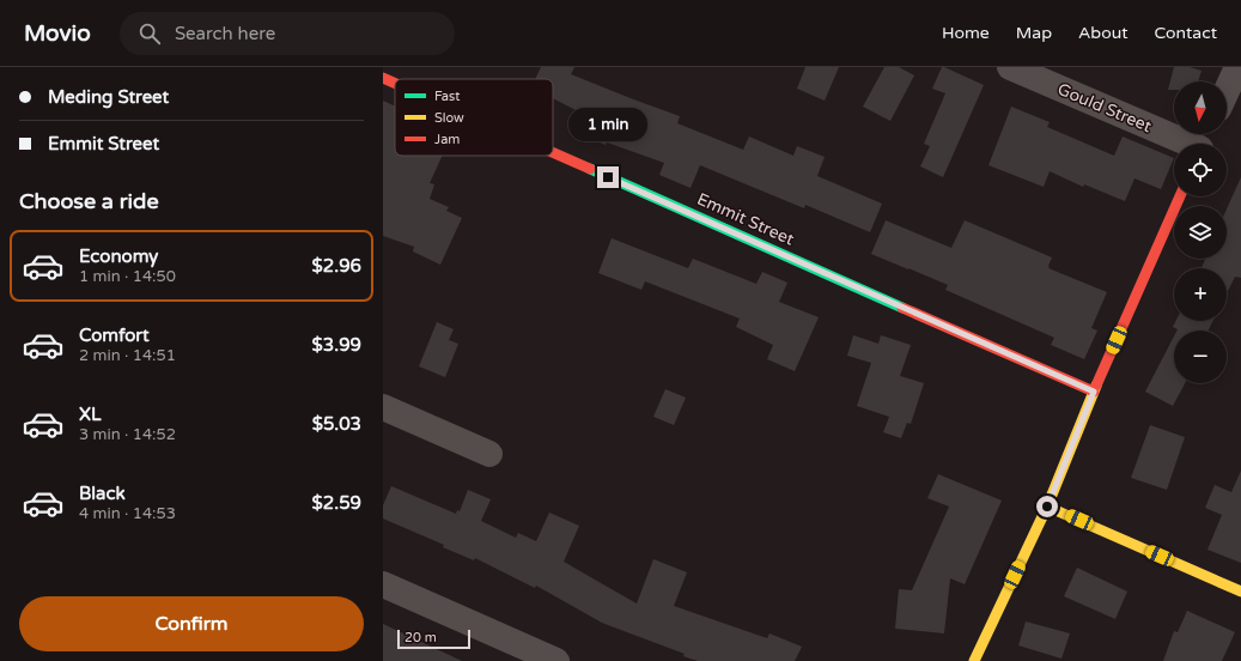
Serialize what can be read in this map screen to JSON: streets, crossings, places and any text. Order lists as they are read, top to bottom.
{
  "streets": {
    "street": ["Gould Street", "Emmit Street"]
  },
  "legend": ["Fast", "Slow", "Jam"],
  "scale_bar": "20 m",
  "north": "bottom",
  "page": {
    "header": "Movio",
    "search": "Search here",
    "nav": [
      "Home",
      "Map",
      "About",
      "Contact"
    ],
    "banner": ["Meding Street", "Emmit Street"],
    "map_buttons": ["+", "−"],
    "bubble": "1 min",
    "heading": "Choose a ride",
    "list": [
      {
        "name": "Economy",
        "note": "1 min · 14:50",
        "value": "$2.96"
      },
      {
        "name": "Comfort",
        "note": "2 min · 14:51",
        "value": "$3.99"
      },
      {
        "name": "XL",
        "note": "3 min · 14:52",
        "value": "$5.03"
      },
      {
        "name": "Black",
        "note": "4 min · 14:53",
        "value": "$2.59"
      }
    ],
    "buttons": "Confirm",
    "scale": "20 m"
  }
}
